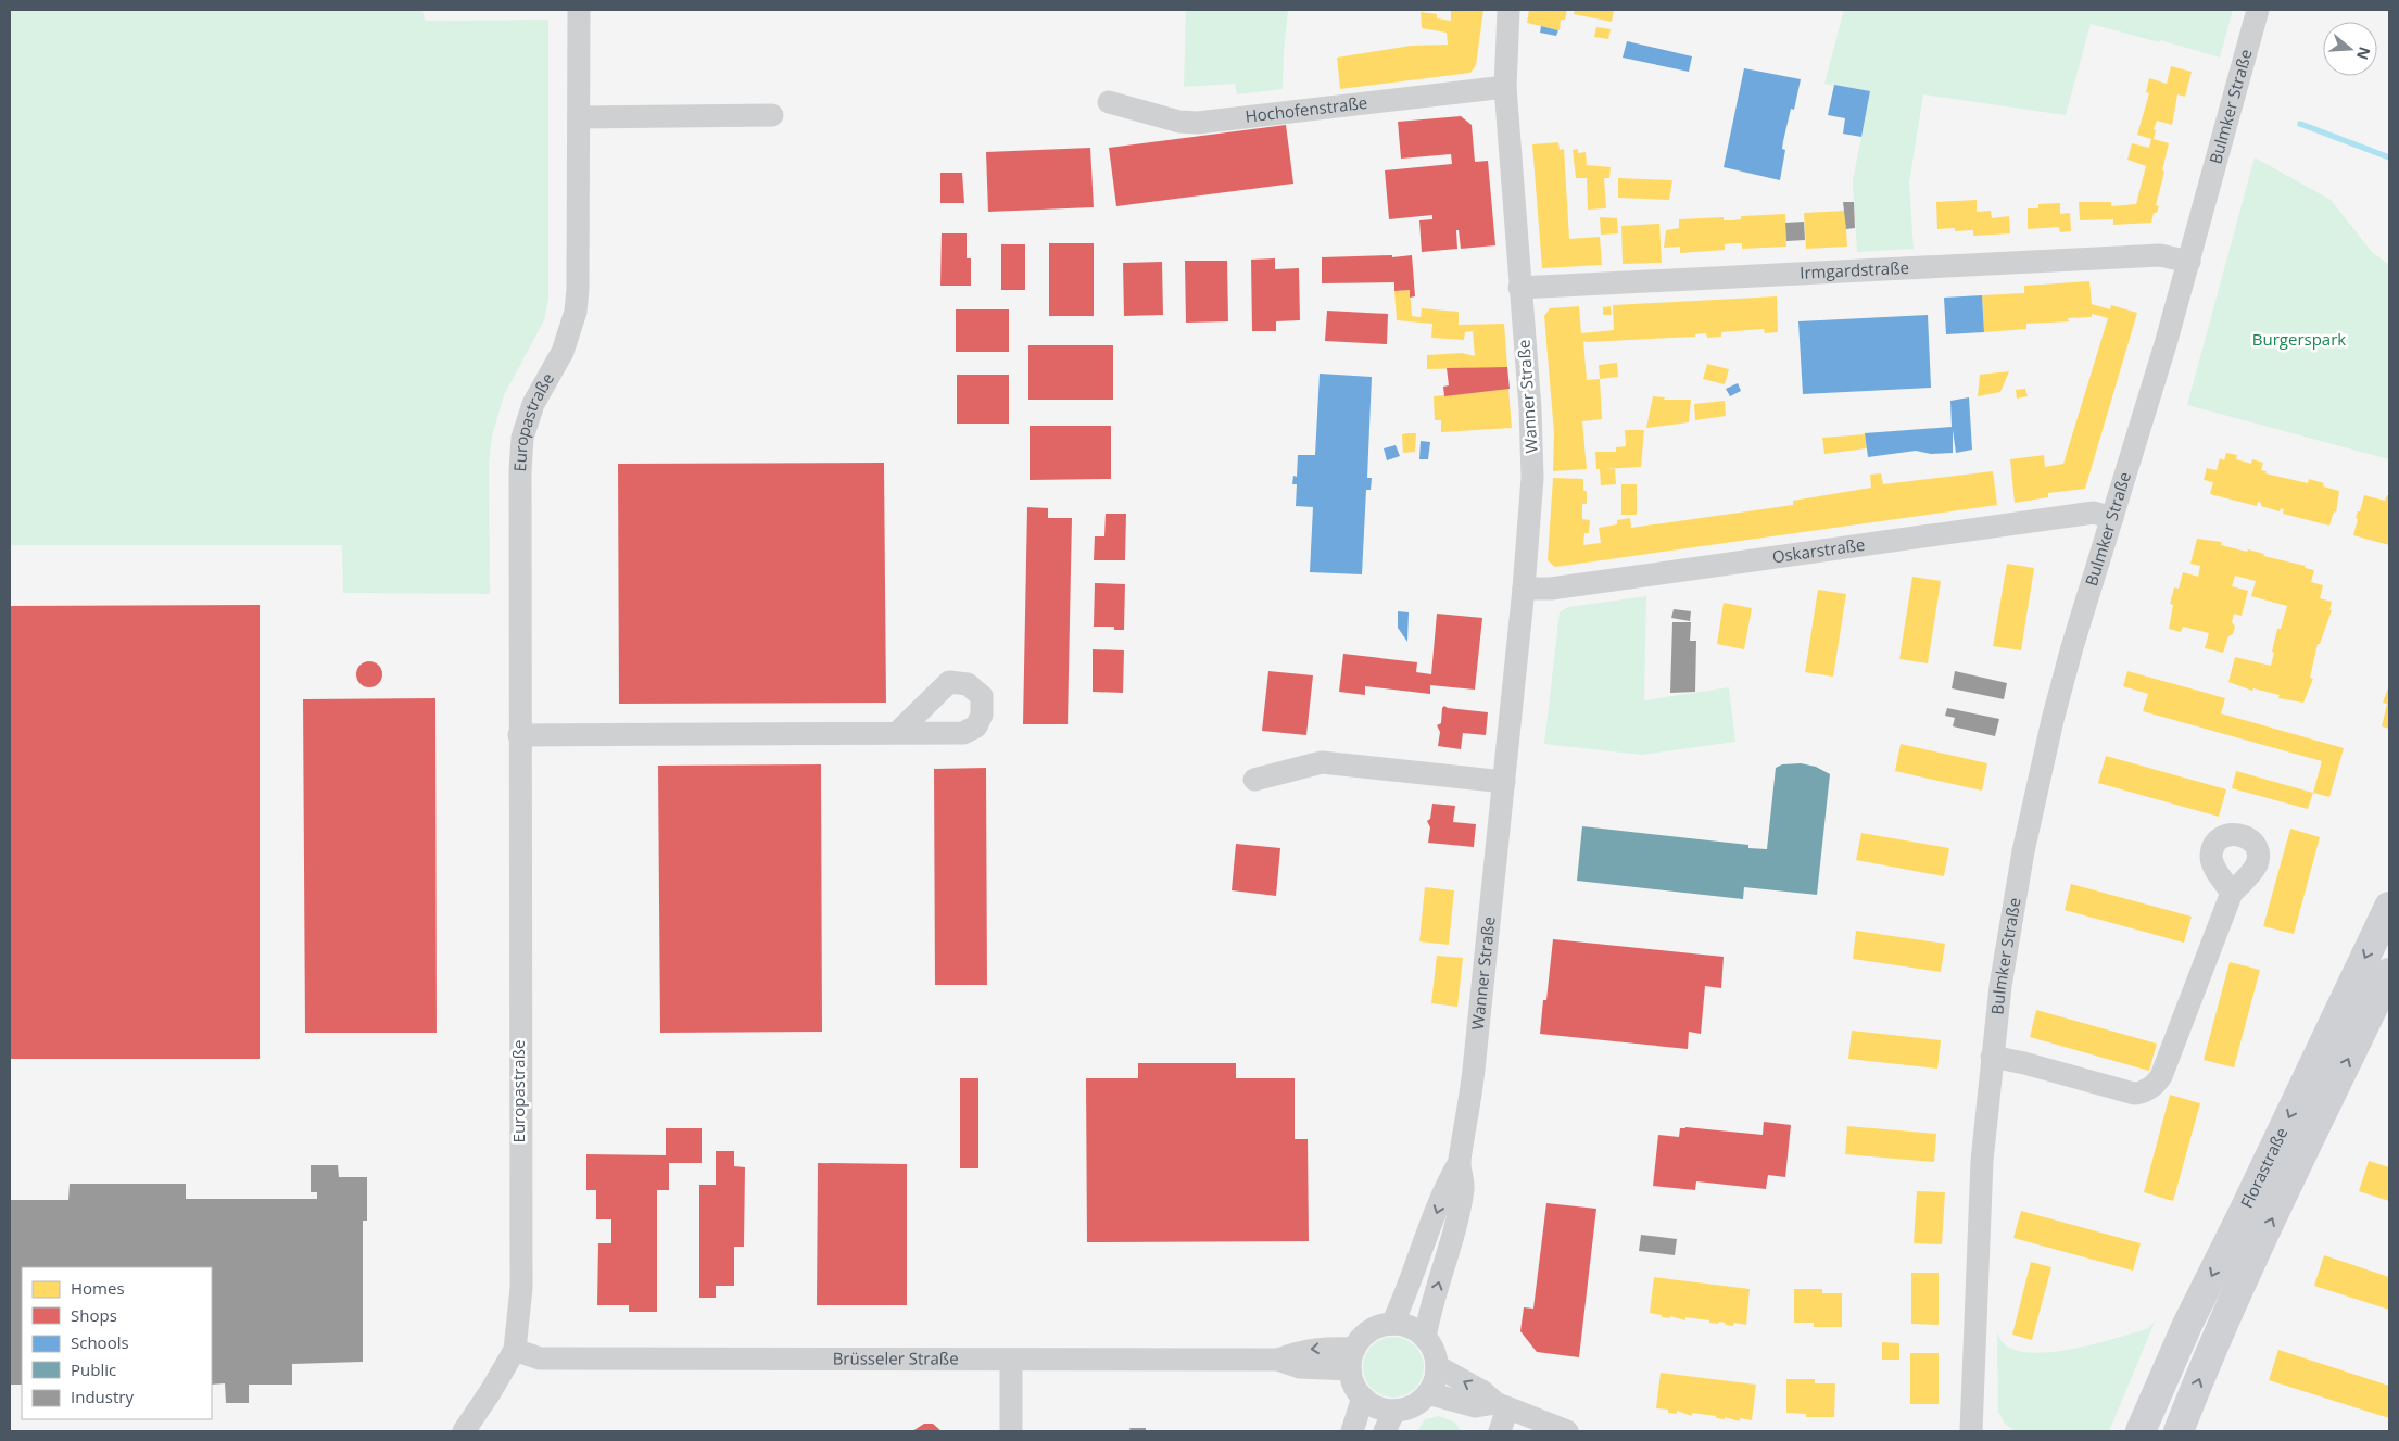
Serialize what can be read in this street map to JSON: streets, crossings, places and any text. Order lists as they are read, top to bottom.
{
  "streets": {
    "main road": ["Florastraße"],
    "street": [
      "Bulmker Straße",
      "Hochofenstraße",
      "Irmgardstraße",
      "Wanner Straße",
      "Europastraße",
      "Oskarstraße",
      "Brüsseler Straße"
    ]
  },
  "crossings": [
    ["Bulmker Straße", "Irmgardstraße"],
    ["Bulmker Straße", "Oskarstraße"],
    ["Hochofenstraße", "Wanner Straße"],
    ["Irmgardstraße", "Wanner Straße"],
    ["Wanner Straße", "Oskarstraße"],
    ["Wanner Straße", "Brüsseler Straße"],
    ["Europastraße", "Brüsseler Straße"]
  ],
  "parks": ["Burgerspark"],
  "legend": [
    "Homes",
    "Shops",
    "Schools",
    "Public",
    "Industry"
  ],
  "north": "right"
}
